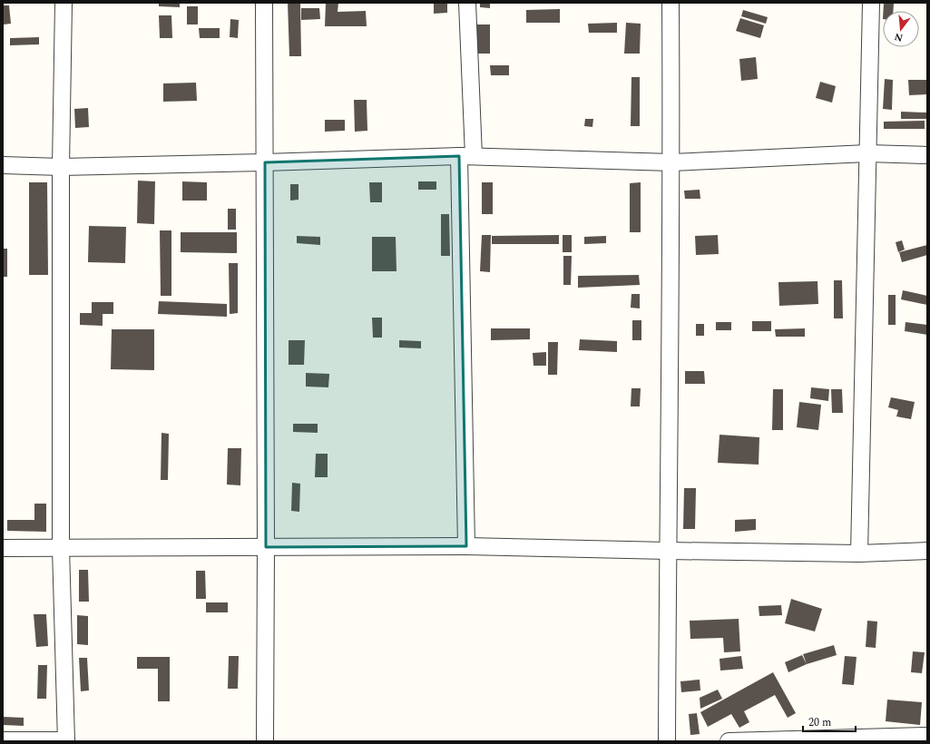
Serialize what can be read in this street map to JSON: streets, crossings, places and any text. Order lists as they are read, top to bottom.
{
  "scale_bar": "20 m",
  "north": "bottom"
}
